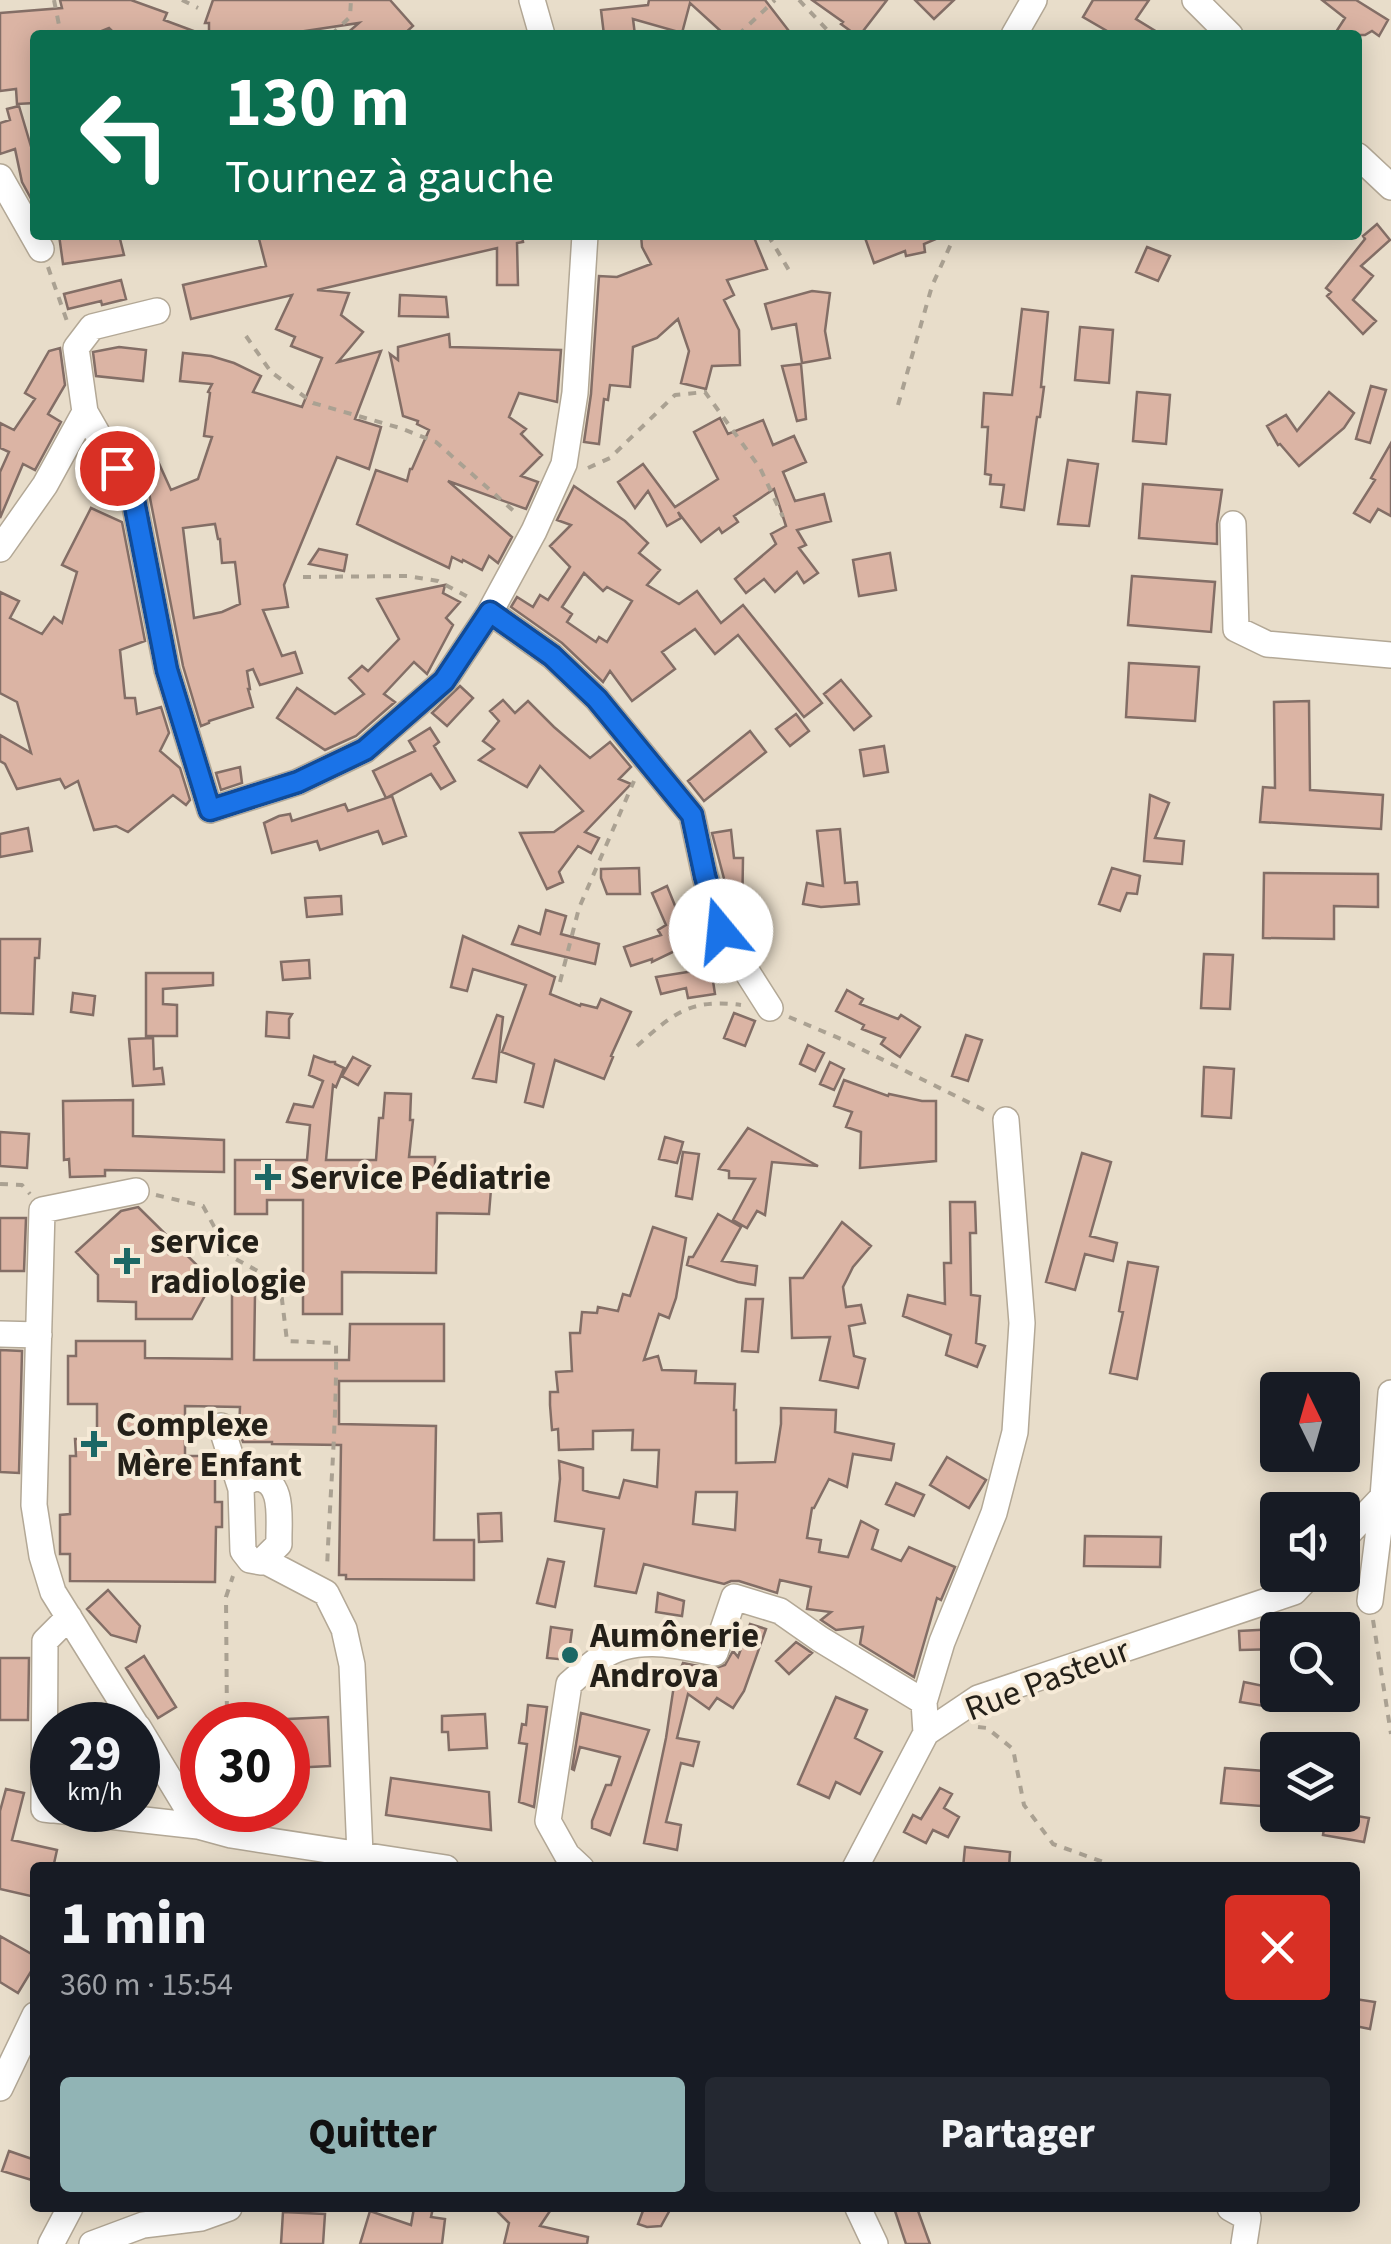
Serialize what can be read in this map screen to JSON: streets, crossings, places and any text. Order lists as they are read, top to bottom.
{
  "streets": {
    "street": ["Rue Pasteur"]
  },
  "places": {
    "health": ["Service Pédiatrie", "service radiologie", "Complexe Mère Enfant"],
    "other": ["Aumônerie Androva"]
  },
  "north": "top",
  "page": {
    "turn": ["130 m", "Tournez à gauche"],
    "speed": "29 km/h",
    "limit": "30",
    "heading": ["1 min", "360 m · 15:54"],
    "buttons": ["Quitter", "Partager"]
  }
}
